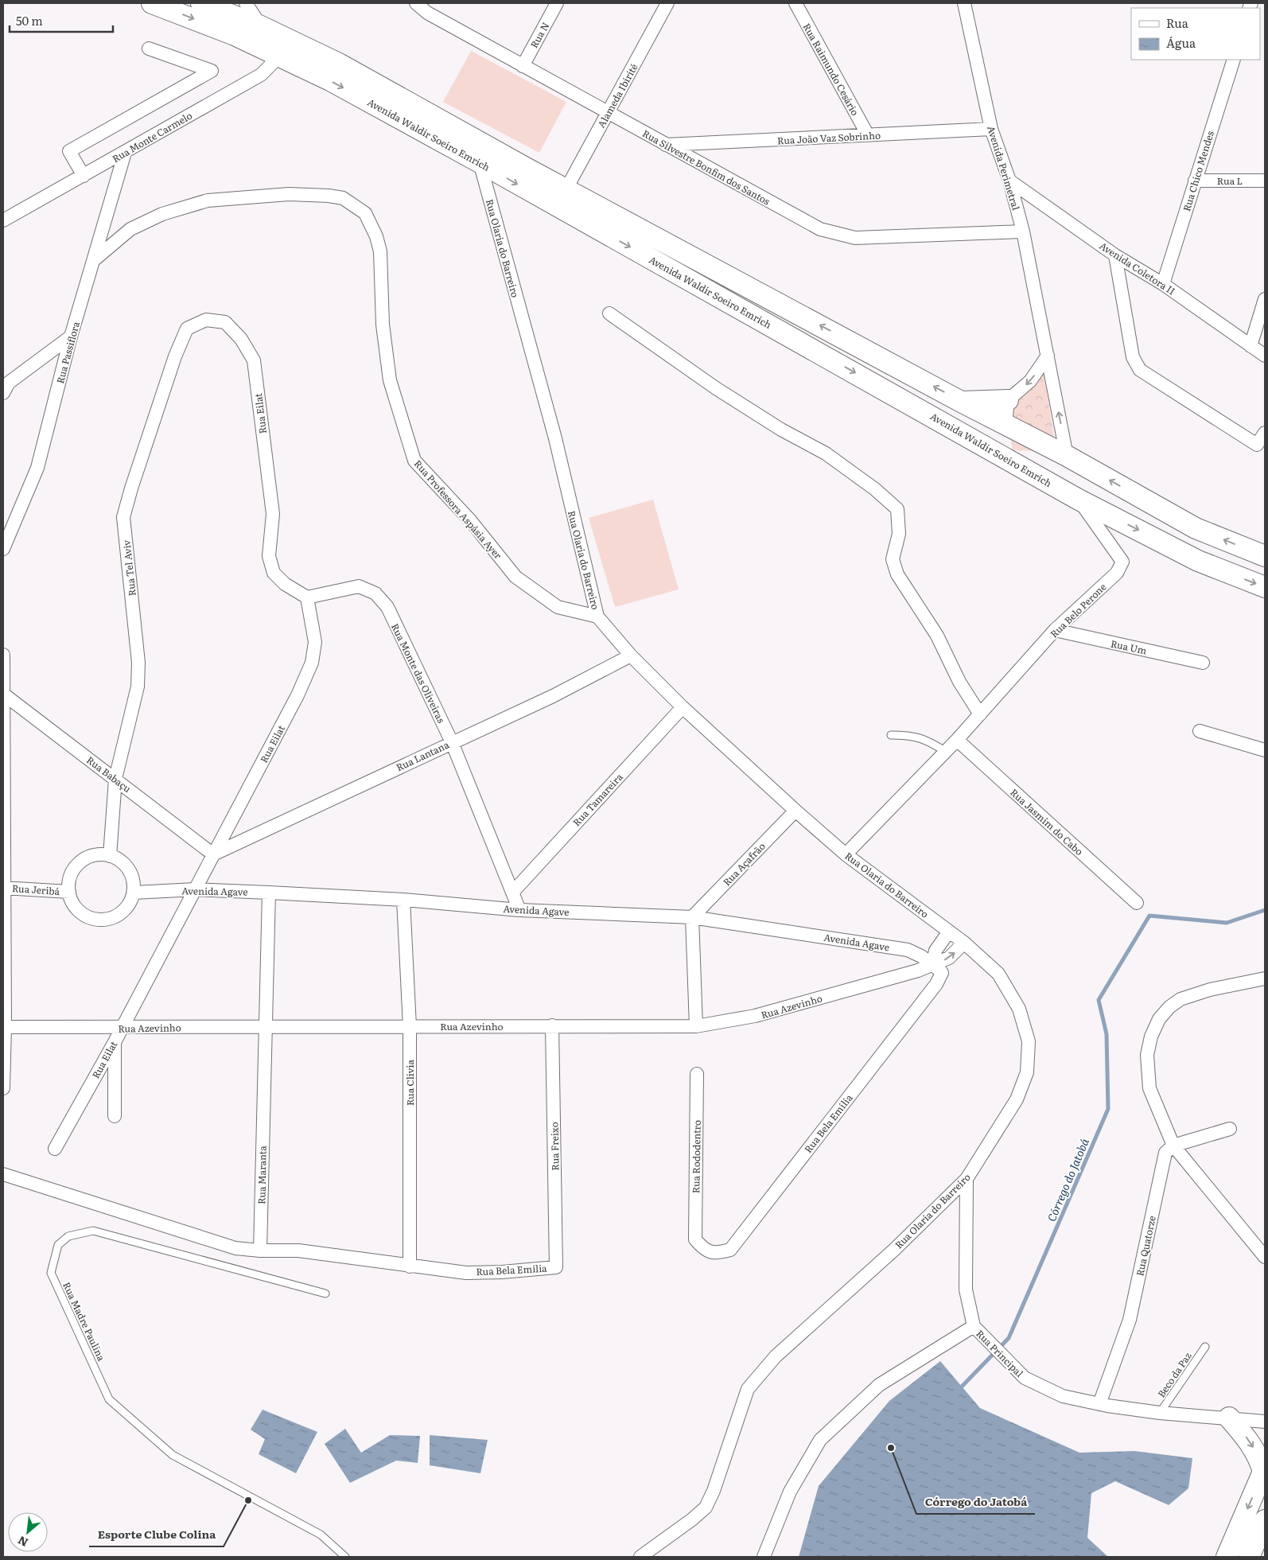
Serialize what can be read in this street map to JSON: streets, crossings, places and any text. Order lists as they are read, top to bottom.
{
  "streets": {
    "main road": ["Avenida Waldir Soeiro Emrich"],
    "street": [
      "Rua N",
      "Rua Raimundo Cesário",
      "Alameda Ibirité",
      "Rua Monte Carmelo",
      "Rua João Vaz Sobrinho",
      "Rua Silvestre Bonfim dos Santos",
      "Avenida Perimetral",
      "Rua Chico Mendes",
      "Rua L",
      "Rua Olaria do Barreiro",
      "Avenida Coletora II",
      "Rua Passiflora",
      "Rua Eilat",
      "Rua Professora Aspásia Ayer",
      "Rua Tel Aviv",
      "Rua Belo Perone",
      "Rua Um",
      "Rua Monte das Oliveiras",
      "Rua Lantana",
      "Rua Babaçu",
      "Rua Tamareira",
      "Rua Jasmim do Cabo",
      "Rua Açafrão",
      "Rua Jeribá",
      "Avenida Agave",
      "Rua Azevinho",
      "Rua Clívia",
      "Rua Bela Emília",
      "Rua Freixo",
      "Rua Rododentro",
      "Rua Maranta",
      "Rua Quatorze",
      "Rua Bela Emilia",
      "Rua Principal"
    ],
    "lane": ["Rua Madre Paulina", "Beco da Paz"]
  },
  "crossings": [
    ["Rua N", "Rua Silvestre Bonfim dos Santos"],
    ["Rua Raimundo Cesário", "Rua João Vaz Sobrinho"],
    ["Alameda Ibirité", "Avenida Waldir Soeiro Emrich"],
    ["Alameda Ibirité", "Rua Silvestre Bonfim dos Santos"],
    ["Avenida Waldir Soeiro Emrich", "Rua Monte Carmelo"],
    ["Avenida Waldir Soeiro Emrich", "Avenida Perimetral"],
    ["Avenida Waldir Soeiro Emrich", "Rua Olaria do Barreiro"],
    ["Avenida Waldir Soeiro Emrich", "Rua Belo Perone"],
    ["Rua Monte Carmelo", "Rua Passiflora"],
    ["Rua João Vaz Sobrinho", "Rua Silvestre Bonfim dos Santos"],
    ["Rua João Vaz Sobrinho", "Avenida Perimetral"],
    ["Rua Silvestre Bonfim dos Santos", "Avenida Perimetral"],
    ["Avenida Perimetral", "Avenida Coletora II"],
    ["Rua Chico Mendes", "Rua L"],
    ["Rua Chico Mendes", "Avenida Coletora II"],
    ["Rua Olaria do Barreiro", "Rua Professora Aspásia Ayer"],
    ["Rua Olaria do Barreiro", "Rua Belo Perone"],
    ["Rua Olaria do Barreiro", "Rua Lantana"],
    ["Rua Olaria do Barreiro", "Rua Tamareira"],
    ["Rua Olaria do Barreiro", "Rua Açafrão"],
    ["Rua Olaria do Barreiro", "Rua Azevinho"],
    ["Rua Olaria do Barreiro", "Rua Principal"],
    ["Rua Passiflora", "Rua Professora Aspásia Ayer"],
    ["Rua Eilat", "Rua Tel Aviv"],
    ["Rua Eilat", "Rua Monte das Oliveiras"],
    ["Rua Eilat", "Rua Lantana"],
    ["Rua Eilat", "Rua Babaçu"],
    ["Rua Eilat", "Avenida Agave"],
    ["Rua Eilat", "Rua Azevinho"],
    ["Rua Tel Aviv", "Rua Babaçu"],
    ["Rua Tel Aviv", "Rua Jeribá"],
    ["Rua Tel Aviv", "Avenida Agave"],
    ["Rua Belo Perone", "Rua Um"],
    ["Rua Belo Perone", "Rua Jasmim do Cabo"],
    ["Rua Monte das Oliveiras", "Rua Lantana"],
    ["Rua Monte das Oliveiras", "Rua Tamareira"],
    ["Rua Monte das Oliveiras", "Avenida Agave"],
    ["Rua Lantana", "Rua Babaçu"],
    ["Rua Açafrão", "Avenida Agave"],
    ["Rua Jeribá", "Avenida Agave"],
    ["Avenida Agave", "Rua Azevinho"],
    ["Avenida Agave", "Rua Clívia"],
    ["Avenida Agave", "Rua Bela Emília"],
    ["Avenida Agave", "Rua Maranta"],
    ["Rua Azevinho", "Rua Clívia"],
    ["Rua Azevinho", "Rua Bela Emília"],
    ["Rua Azevinho", "Rua Freixo"],
    ["Rua Azevinho", "Rua Maranta"],
    ["Rua Clívia", "Rua Bela Emilia"],
    ["Rua Bela Emília", "Rua Rododentro"],
    ["Rua Freixo", "Rua Bela Emilia"],
    ["Rua Quatorze", "Rua Principal"],
    ["Rua Principal", "Beco da Paz"]
  ],
  "water": ["Córrego do Jatobá"],
  "places": ["Córrego do Jatobá", "Esporte Clube Colina"],
  "legend": ["Rua", "Água"],
  "scale_bar": "50 m",
  "north": "bottom left"
}
